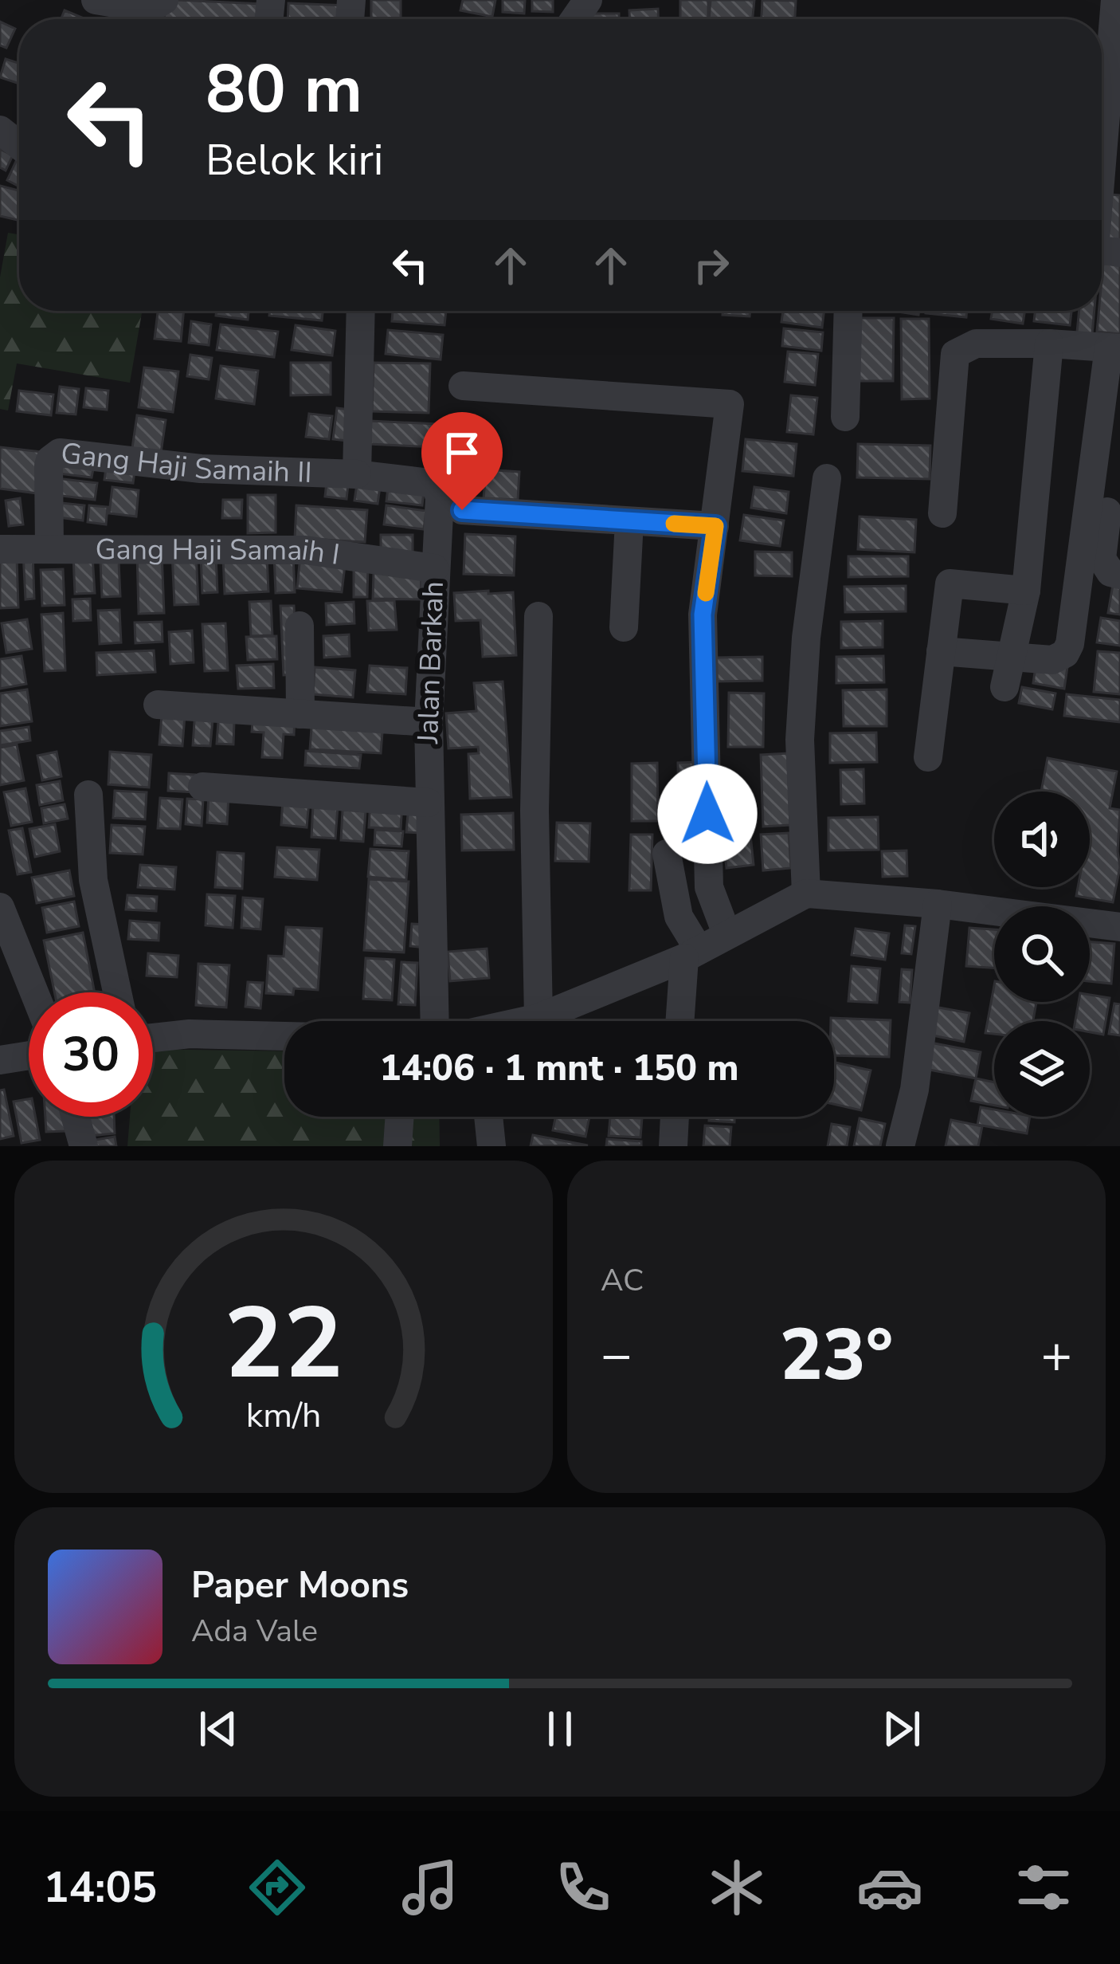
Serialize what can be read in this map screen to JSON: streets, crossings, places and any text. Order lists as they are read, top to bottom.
{
  "streets": {
    "street": ["Gang Haji Samaih II", "Gang Haji Samaih I", "Jalan Barkah"]
  },
  "crossings": [
    ["Gang Haji Samaih II", "Gang Haji Samaih I"],
    ["Gang Haji Samaih II", "Jalan Barkah"],
    ["Gang Haji Samaih I", "Jalan Barkah"]
  ],
  "page": {
    "turn": ["80 m", "Belok kiri"],
    "limit": "30",
    "trip": "14:06 · 1 mnt · 150 m",
    "tile": "AC",
    "heat": ["−", "23°", "+"],
    "song": ["Paper Moons", "Ada Vale"],
    "tabs": "14:05",
    "gauge": ["22", "km/h"]
  }
}
